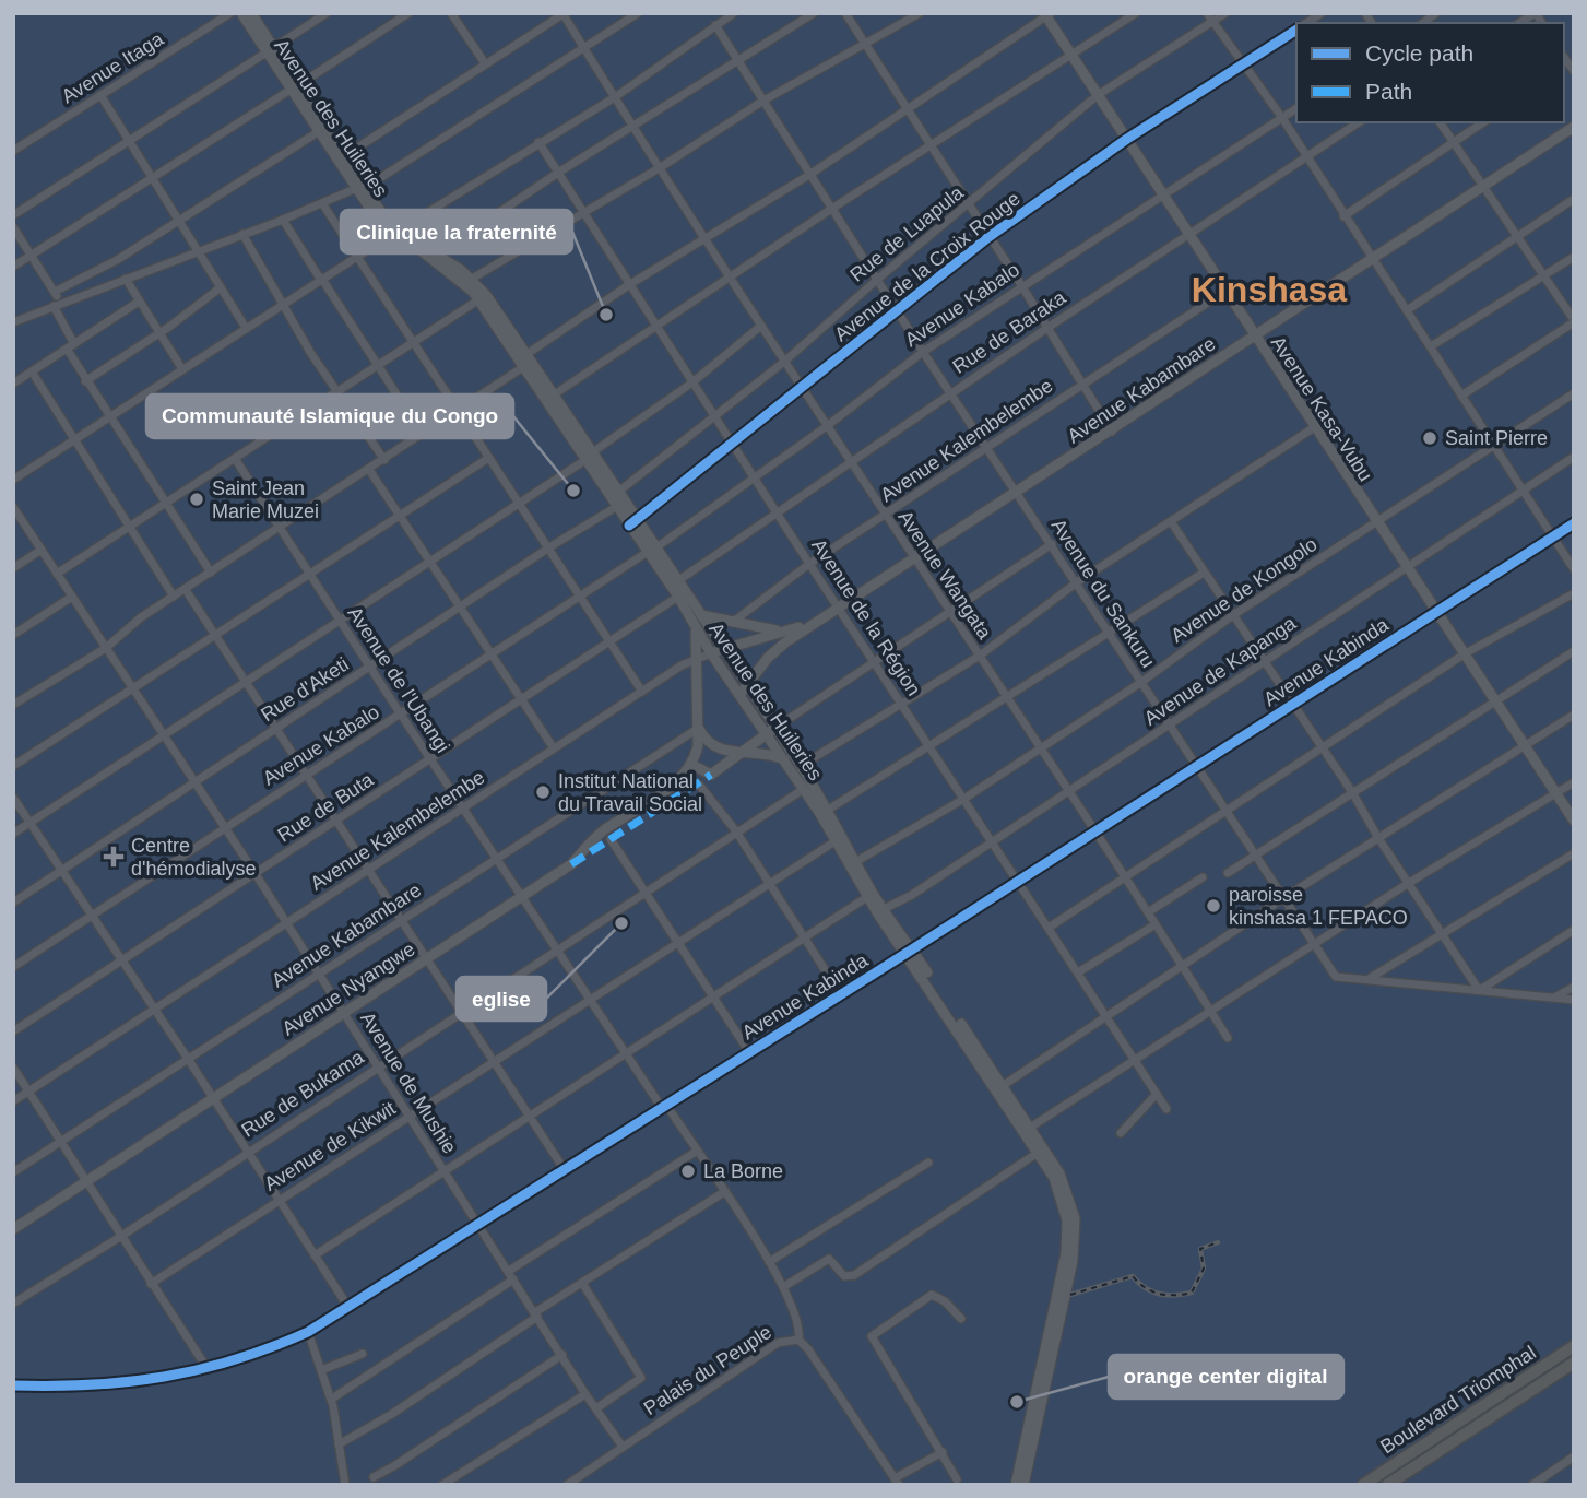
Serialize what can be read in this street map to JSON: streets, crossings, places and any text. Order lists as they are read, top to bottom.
{
  "streets": {
    "highway": ["Boulevard Triomphal"],
    "main road": [
      "Avenue des Huileries",
      "Avenue Kabambare",
      "Avenue Kasa-Vubu",
      "Avenue Kalembelembe",
      "Avenue Nyangwe"
    ],
    "street": [
      "Avenue Itaga",
      "Rue de Luapula",
      "Avenue de la Croix Rouge",
      "Avenue Kabalo",
      "Rue de Baraka",
      "Avenue Wangata",
      "Avenue de Kongolo",
      "Avenue du Sankuru",
      "Avenue de la Région",
      "Avenue Kabinda",
      "Avenue de Kapanga",
      "Avenue de l'Ubangi",
      "Rue d'Aketi",
      "Rue de Buta",
      "Avenue de Mushie",
      "Rue de Bukama",
      "Avenue de Kikwit",
      "Palais du Peuple"
    ]
  },
  "crossings": [
    ["Avenue des Huileries", "Rue de Luapula"],
    ["Avenue des Huileries", "Avenue de la Croix Rouge"],
    ["Avenue des Huileries", "Avenue Kabalo"],
    ["Avenue des Huileries", "Rue de Baraka"],
    ["Avenue des Huileries", "Avenue Kabambare"],
    ["Avenue des Huileries", "Avenue Kalembelembe"],
    ["Avenue des Huileries", "Avenue de Kongolo"],
    ["Avenue des Huileries", "Avenue Kabinda"],
    ["Avenue des Huileries", "Avenue de Kapanga"],
    ["Avenue des Huileries", "Rue d'Aketi"],
    ["Avenue des Huileries", "Rue de Buta"],
    ["Avenue des Huileries", "Rue de Bukama"],
    ["Avenue des Huileries", "Avenue de Kikwit"],
    ["Rue de Luapula", "Avenue Kasa-Vubu"],
    ["Rue de Luapula", "Avenue Wangata"],
    ["Rue de Luapula", "Avenue du Sankuru"],
    ["Rue de Luapula", "Avenue de la Région"],
    ["Avenue de la Croix Rouge", "Avenue Kasa-Vubu"],
    ["Avenue de la Croix Rouge", "Avenue Wangata"],
    ["Avenue de la Croix Rouge", "Avenue du Sankuru"],
    ["Avenue de la Croix Rouge", "Avenue de la Région"],
    ["Avenue Kabalo", "Avenue Kasa-Vubu"],
    ["Avenue Kabalo", "Avenue Wangata"],
    ["Avenue Kabalo", "Avenue du Sankuru"],
    ["Avenue Kabalo", "Avenue de la Région"],
    ["Avenue Kabalo", "Avenue de l'Ubangi"],
    ["Avenue Kabalo", "Avenue de Mushie"],
    ["Rue de Baraka", "Avenue Kasa-Vubu"],
    ["Rue de Baraka", "Avenue Wangata"],
    ["Rue de Baraka", "Avenue du Sankuru"],
    ["Rue de Baraka", "Avenue de la Région"],
    ["Avenue Kabambare", "Avenue Kasa-Vubu"],
    ["Avenue Kabambare", "Avenue Kalembelembe"],
    ["Avenue Kabambare", "Avenue Wangata"],
    ["Avenue Kabambare", "Avenue du Sankuru"],
    ["Avenue Kabambare", "Avenue de la Région"],
    ["Avenue Kabambare", "Avenue de l'Ubangi"],
    ["Avenue Kabambare", "Avenue de Mushie"],
    ["Avenue Kasa-Vubu", "Avenue Kalembelembe"],
    ["Avenue Kasa-Vubu", "Avenue de Kongolo"],
    ["Avenue Kasa-Vubu", "Avenue Kabinda"],
    ["Avenue Kasa-Vubu", "Avenue de Kapanga"],
    ["Avenue Kalembelembe", "Avenue Wangata"],
    ["Avenue Kalembelembe", "Avenue du Sankuru"],
    ["Avenue Kalembelembe", "Avenue de la Région"],
    ["Avenue Kalembelembe", "Avenue de l'Ubangi"],
    ["Avenue Kalembelembe", "Avenue de Mushie"],
    ["Avenue Wangata", "Avenue de Kongolo"],
    ["Avenue Wangata", "Avenue Kabinda"],
    ["Avenue Wangata", "Avenue de Kapanga"],
    ["Avenue de Kongolo", "Avenue du Sankuru"],
    ["Avenue de Kongolo", "Avenue de la Région"],
    ["Avenue du Sankuru", "Avenue Kabinda"],
    ["Avenue du Sankuru", "Avenue de Kapanga"],
    ["Avenue de la Région", "Avenue Kabinda"],
    ["Avenue de la Région", "Avenue de Kapanga"],
    ["Avenue Kabinda", "Avenue de l'Ubangi"],
    ["Avenue Kabinda", "Avenue de Mushie"],
    ["Avenue de l'Ubangi", "Rue d'Aketi"],
    ["Avenue de l'Ubangi", "Rue de Buta"],
    ["Avenue de l'Ubangi", "Avenue Nyangwe"],
    ["Avenue de l'Ubangi", "Rue de Bukama"],
    ["Avenue de l'Ubangi", "Avenue de Kikwit"],
    ["Avenue de l'Ubangi", "Palais du Peuple"],
    ["Rue d'Aketi", "Avenue de Mushie"],
    ["Rue de Buta", "Avenue de Mushie"],
    ["Avenue Nyangwe", "Avenue de Mushie"],
    ["Avenue de Mushie", "Rue de Bukama"],
    ["Avenue de Mushie", "Avenue de Kikwit"],
    ["Avenue de Mushie", "Palais du Peuple"]
  ],
  "districts": ["Kinshasa"],
  "places": {
    "other": [
      "Clinique la fraternité",
      "Saint Pierre",
      "Communauté Islamique du Congo",
      "Saint Jean Marie Muzei",
      "Institut National du Travail Social",
      "paroisse kinshasa 1 FEPACO",
      "eglise",
      "La Borne",
      "orange center digital"
    ],
    "health": ["Centre d'hémodialyse"]
  },
  "legend": ["Cycle path", "Path"]
}
